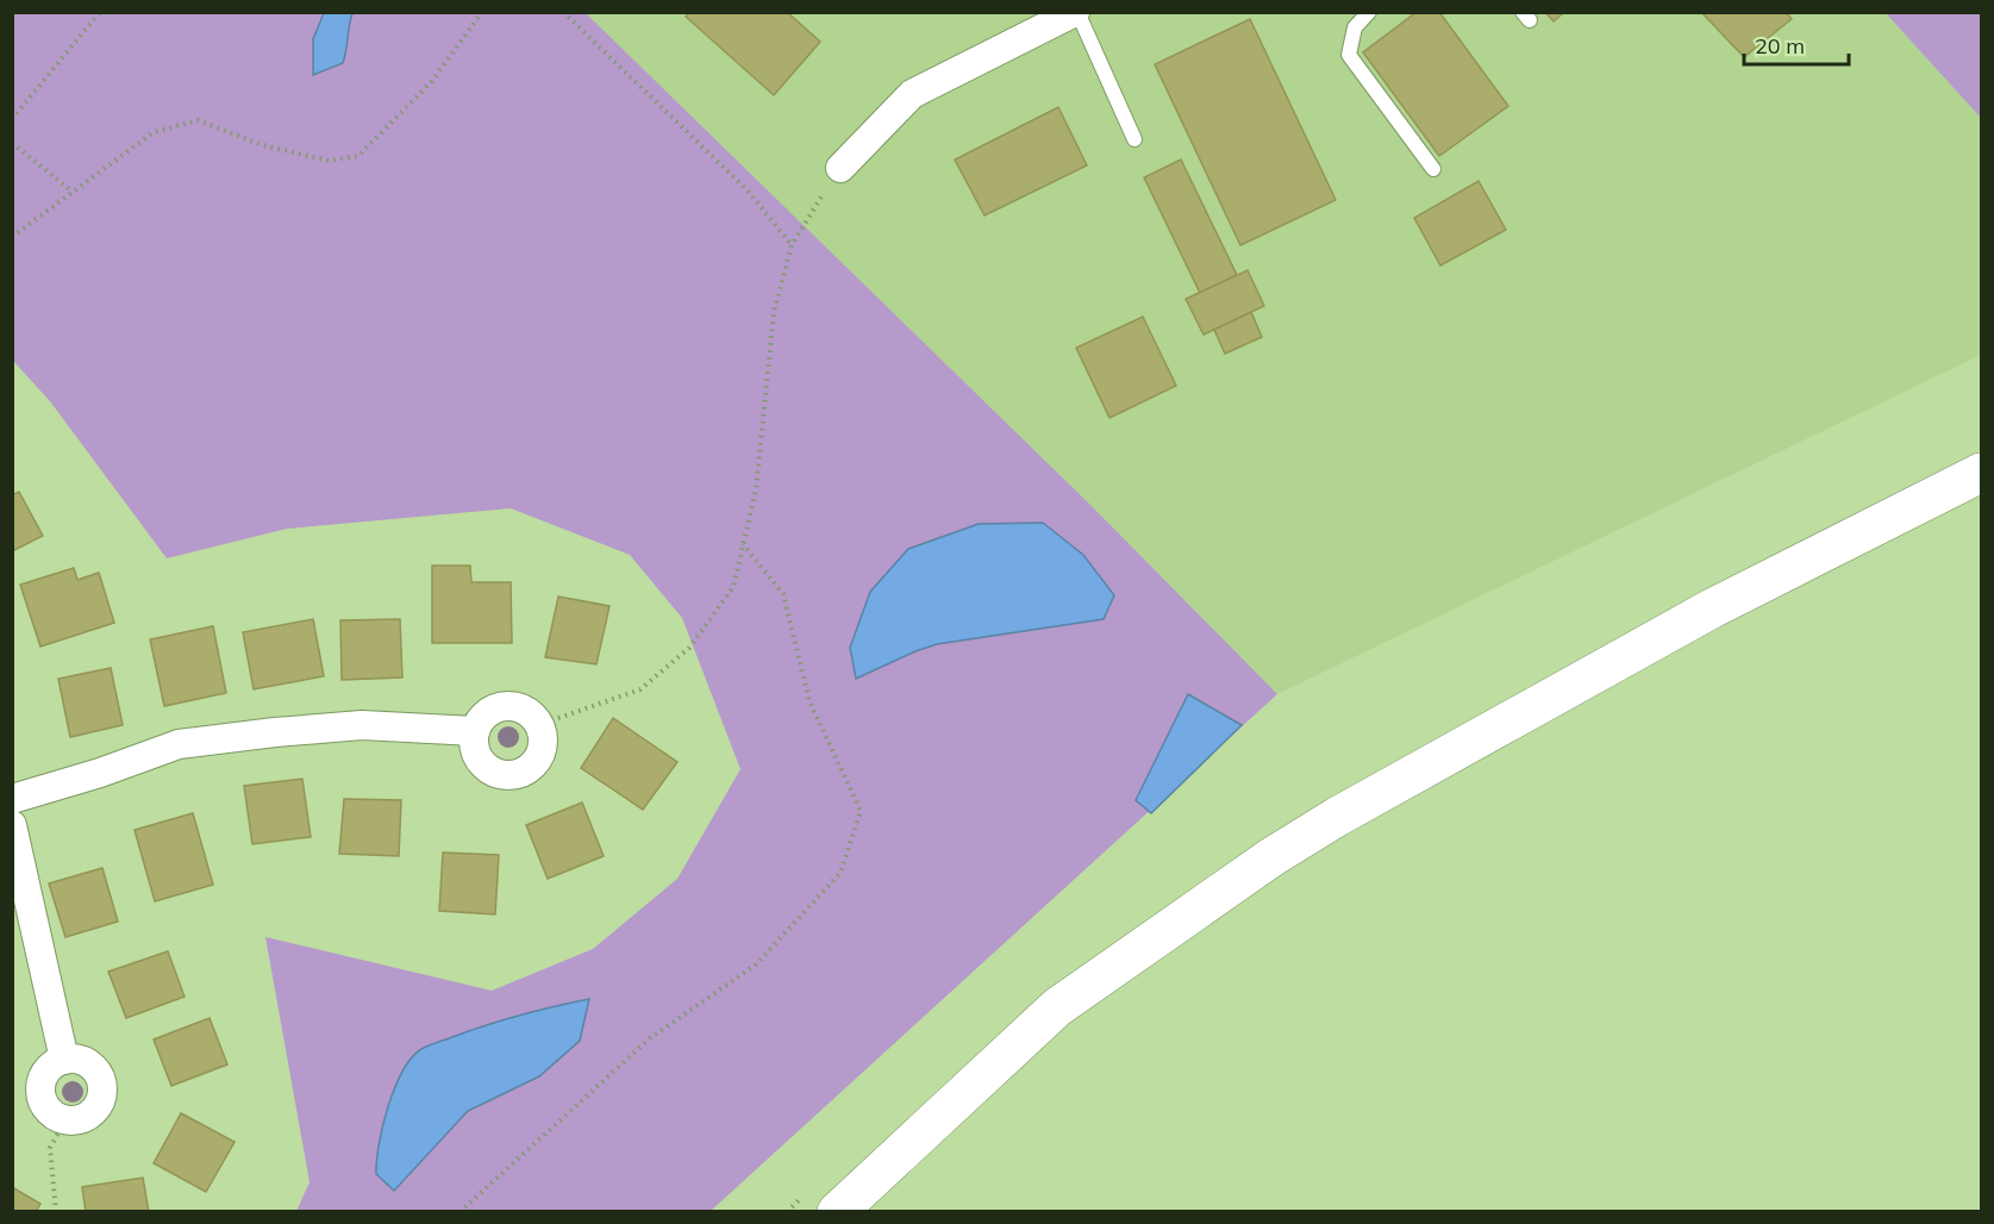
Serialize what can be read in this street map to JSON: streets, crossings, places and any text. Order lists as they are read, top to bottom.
{
  "scale_bar": "20 m"
}
